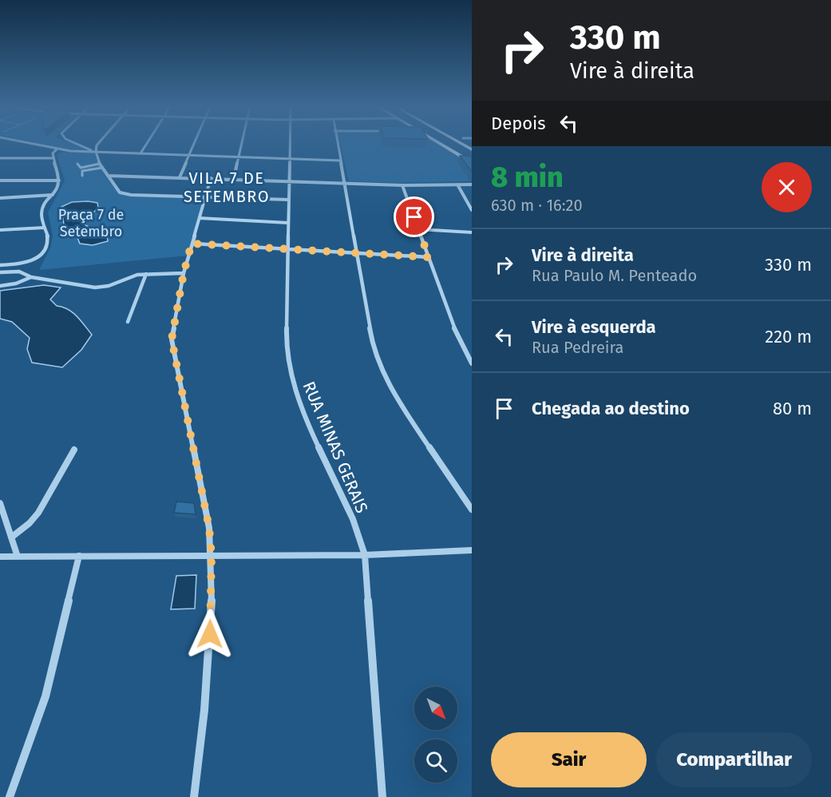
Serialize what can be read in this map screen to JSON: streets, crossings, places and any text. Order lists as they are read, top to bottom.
{
  "streets": {
    "street": ["RUA MINAS GERAIS"]
  },
  "districts": ["VILA 7 DE SETEMBRO"],
  "parks": ["Praça 7 de Setembro"],
  "north": "bottom right",
  "page": {
    "turn": ["330 m", "Vire à direita"],
    "then": "Depois",
    "heading": ["8 min", "630 m · 16:20"],
    "list": [
      {
        "name": "Vire à direita",
        "note": "Rua Paulo M. Penteado",
        "value": "330 m"
      },
      {
        "name": "Vire à esquerda",
        "note": "Rua Pedreira",
        "value": "220 m"
      },
      {
        "name": "Chegada ao destino",
        "value": "80 m"
      }
    ],
    "buttons": ["Sair", "Compartilhar"]
  }
}
